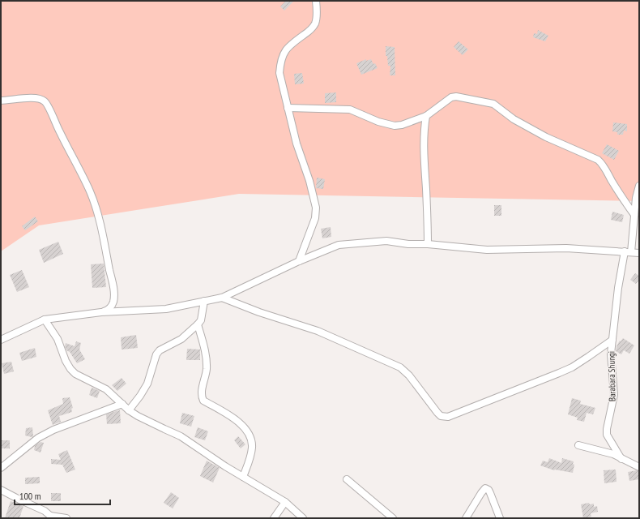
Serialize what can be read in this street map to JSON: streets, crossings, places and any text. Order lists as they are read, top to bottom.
{
  "streets": {
    "street": ["Barabara Shungi"]
  },
  "scale_bar": "100 m"
}
